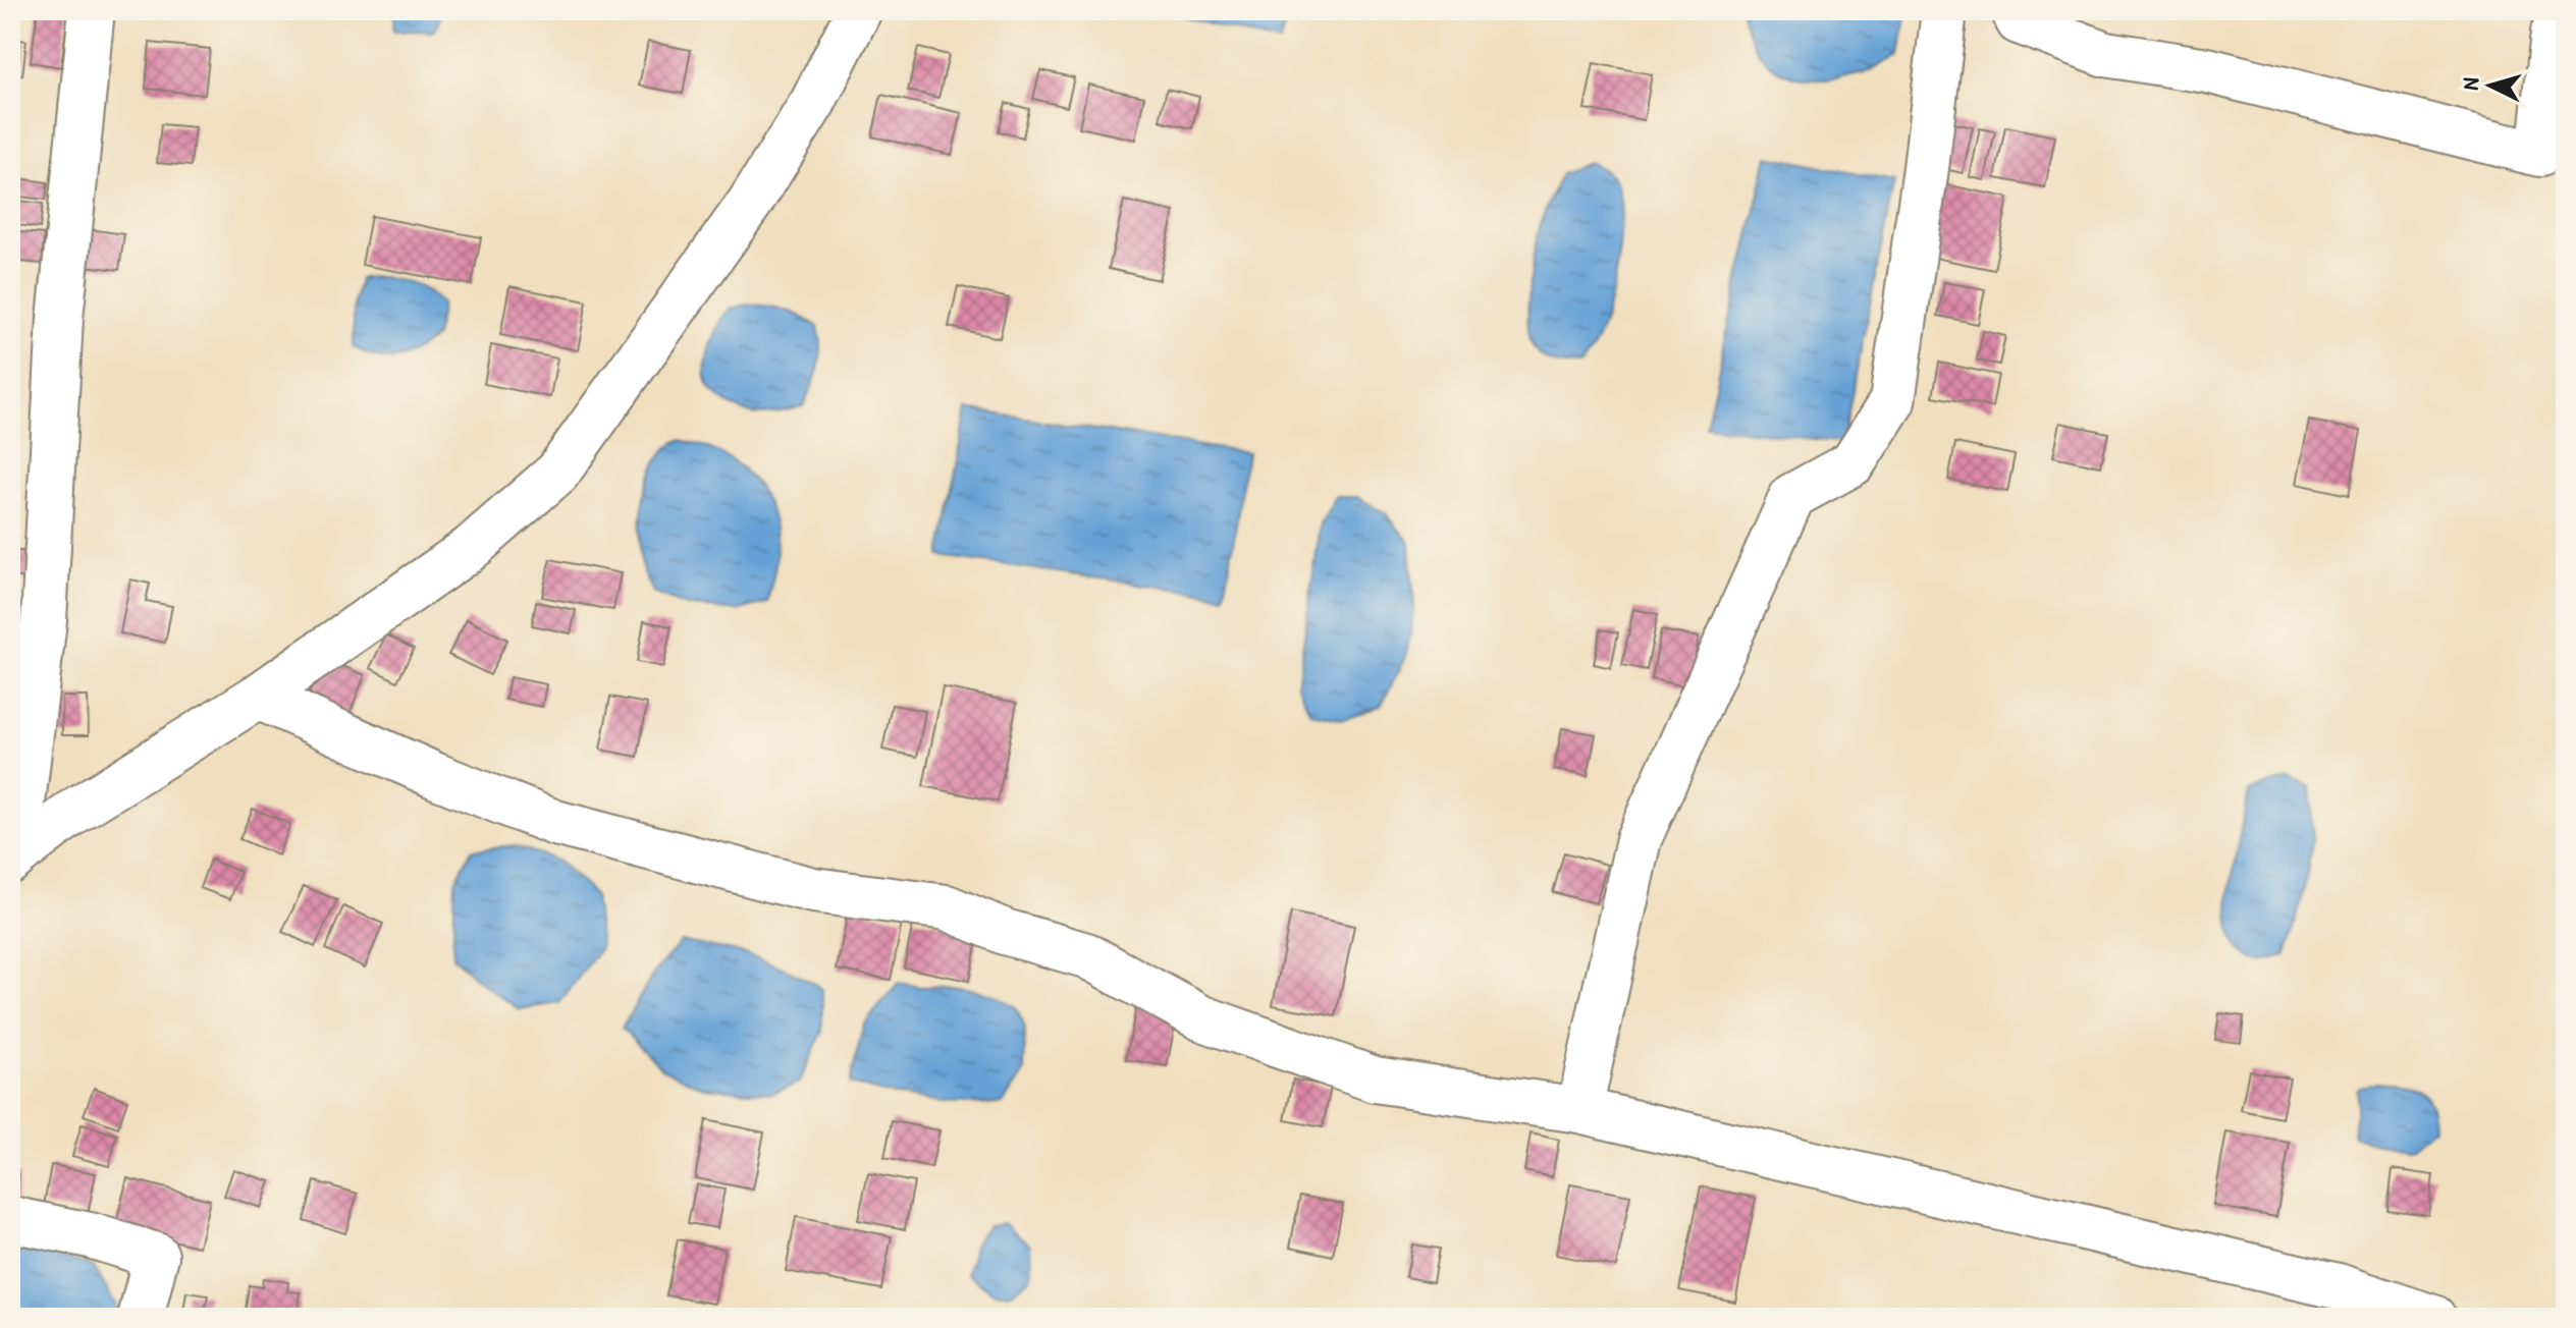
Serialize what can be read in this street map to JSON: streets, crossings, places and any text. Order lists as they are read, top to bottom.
{
  "north": "left"
}
